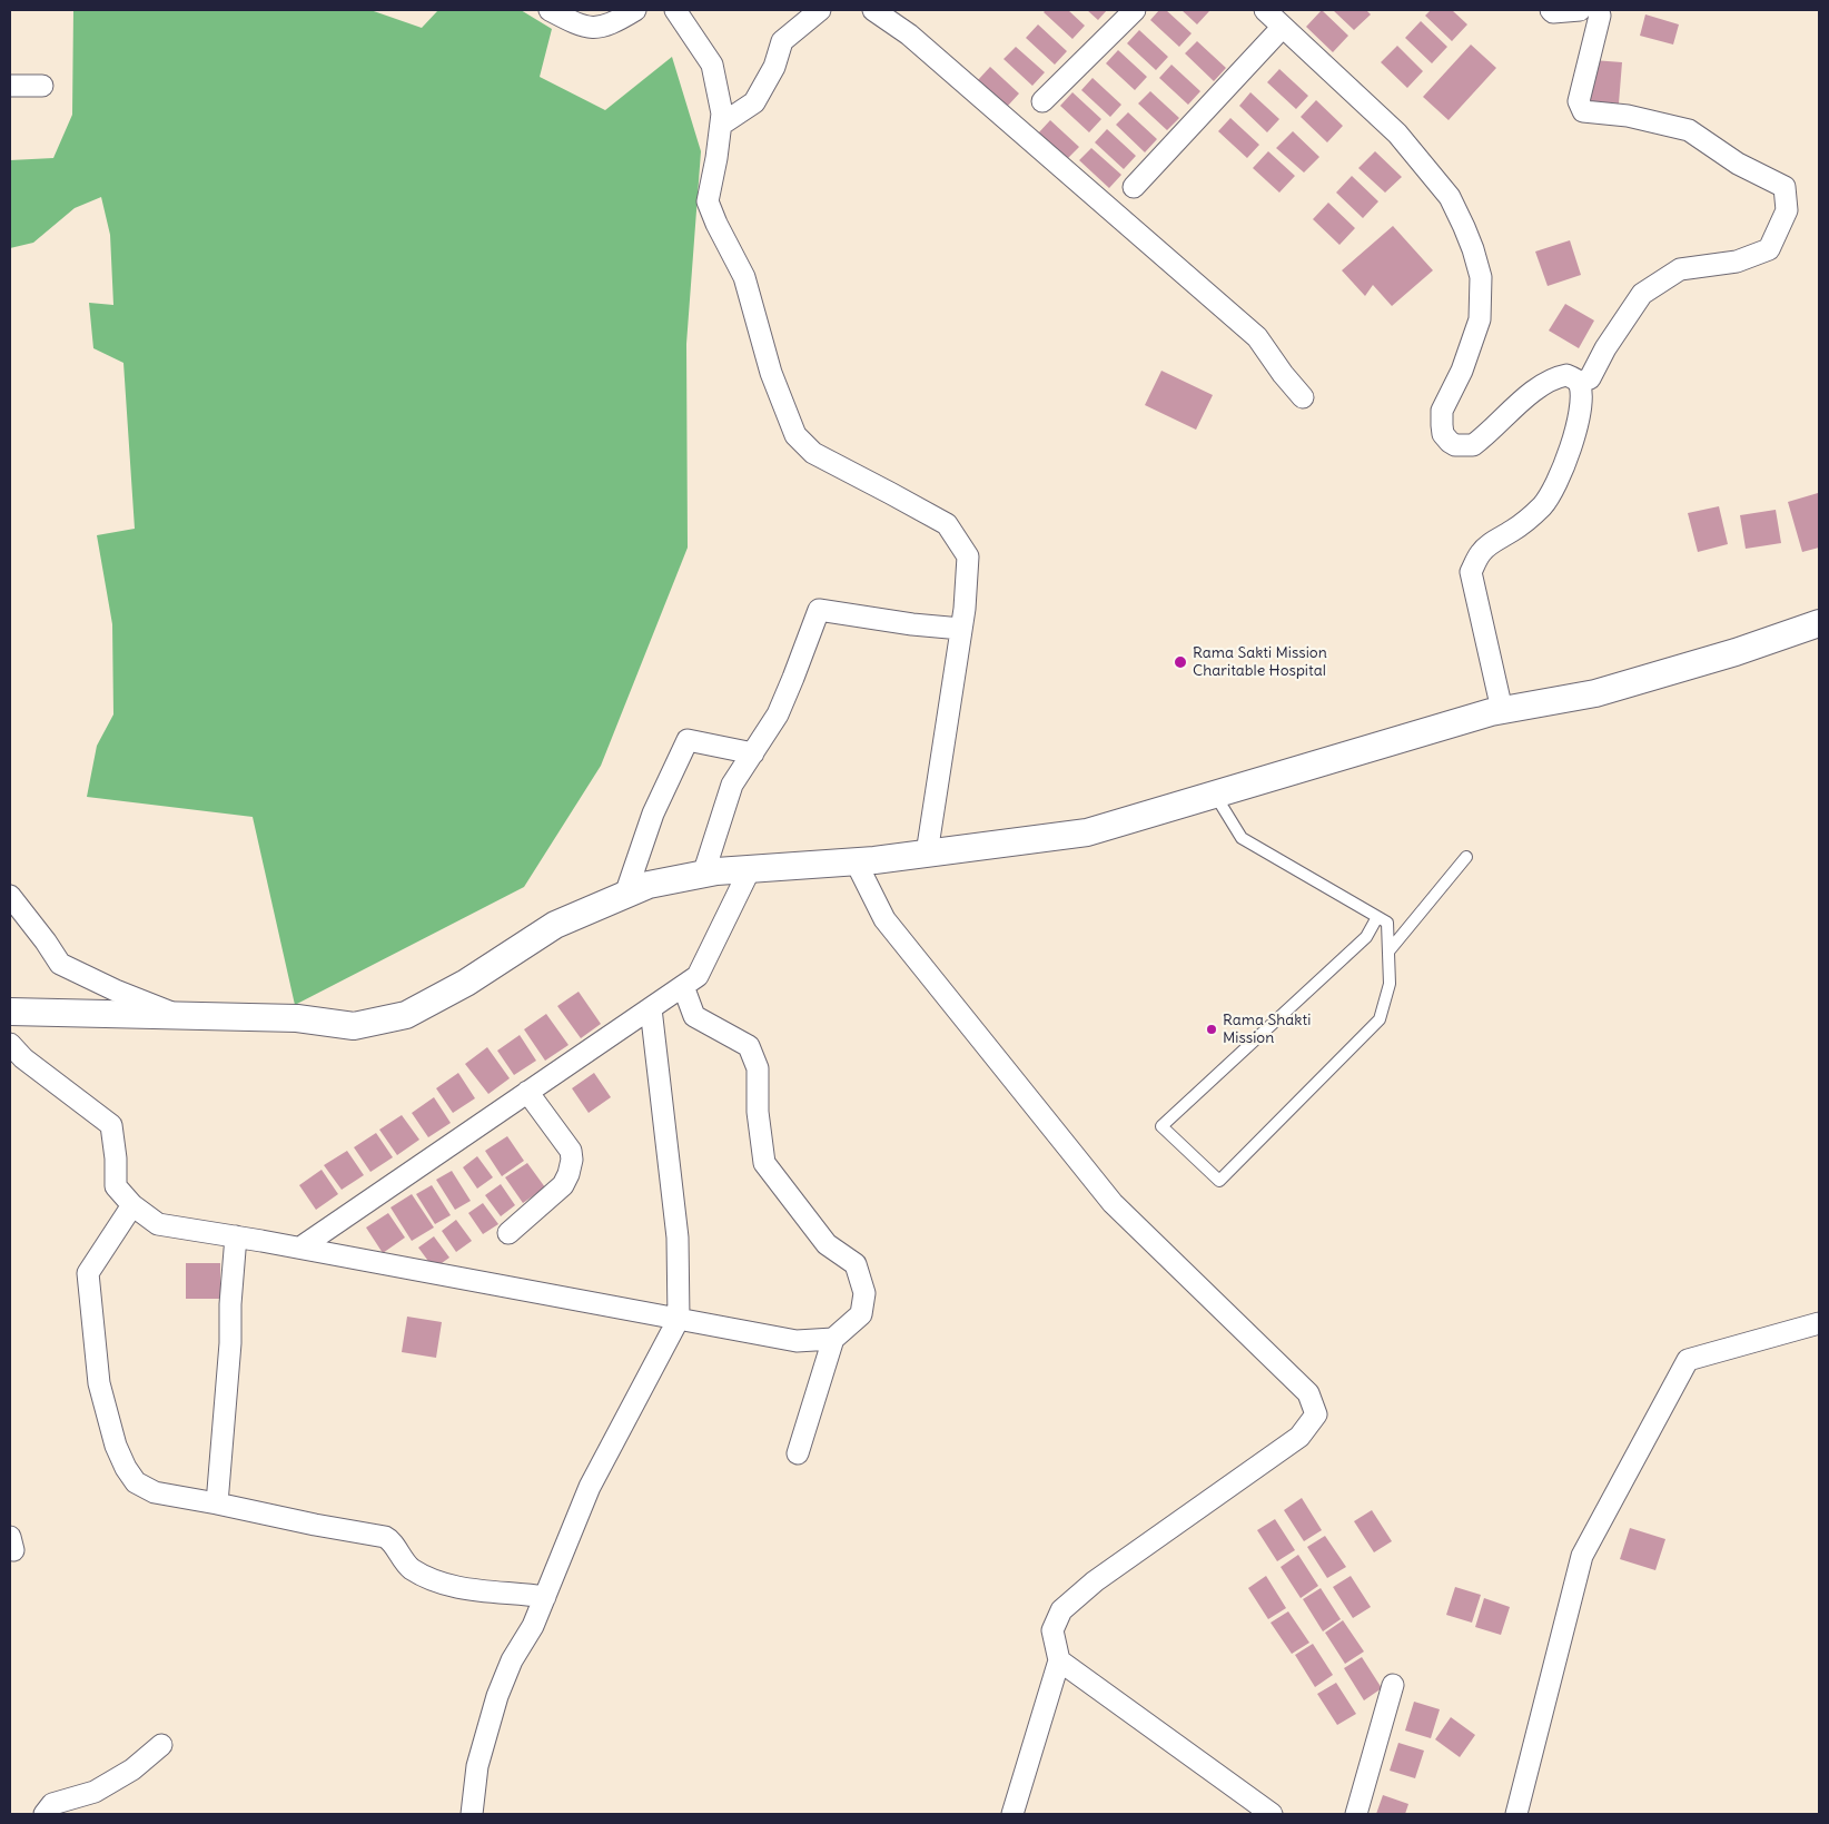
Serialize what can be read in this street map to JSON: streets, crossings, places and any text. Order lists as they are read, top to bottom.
{
  "places": ["Rama Sakti Mission Charitable Hospital", "Rama Shakti Mission"]
}
